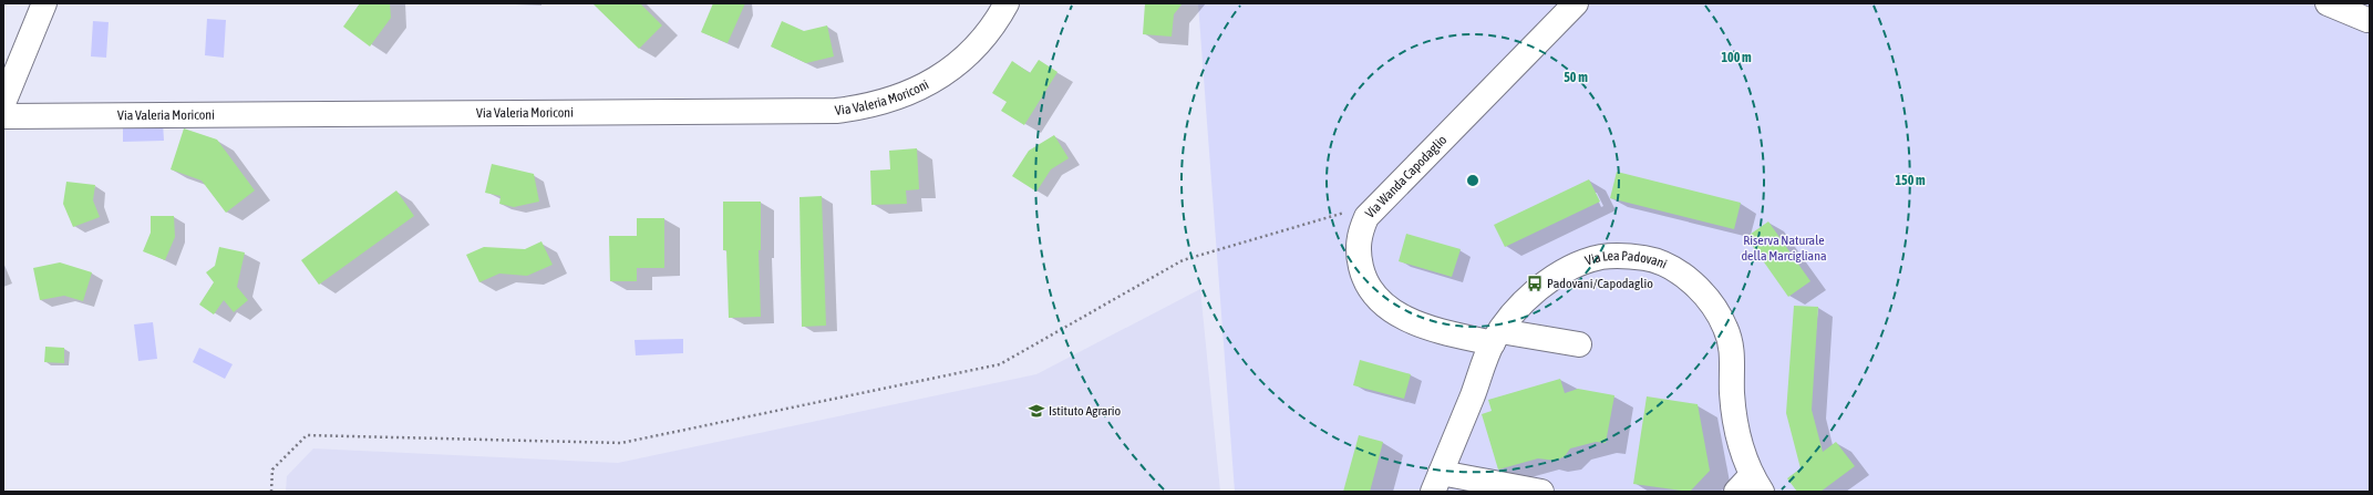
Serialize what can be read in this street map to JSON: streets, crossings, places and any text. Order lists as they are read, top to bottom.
{
  "streets": {
    "street": ["Via Valeria Moriconi", "Via Wanda Capodaglio", "Via Lea Padovani"]
  },
  "crossings": [
    ["Via Wanda Capodaglio", "Via Lea Padovani"]
  ],
  "parks": ["Riserva Naturale della Marcigliana"],
  "places": {
    "bus stop": ["Padovani/Capodaglio"],
    "school or university": ["Istituto Agrario"]
  },
  "rings": ["100 m", "50 m", "150 m"]
}
